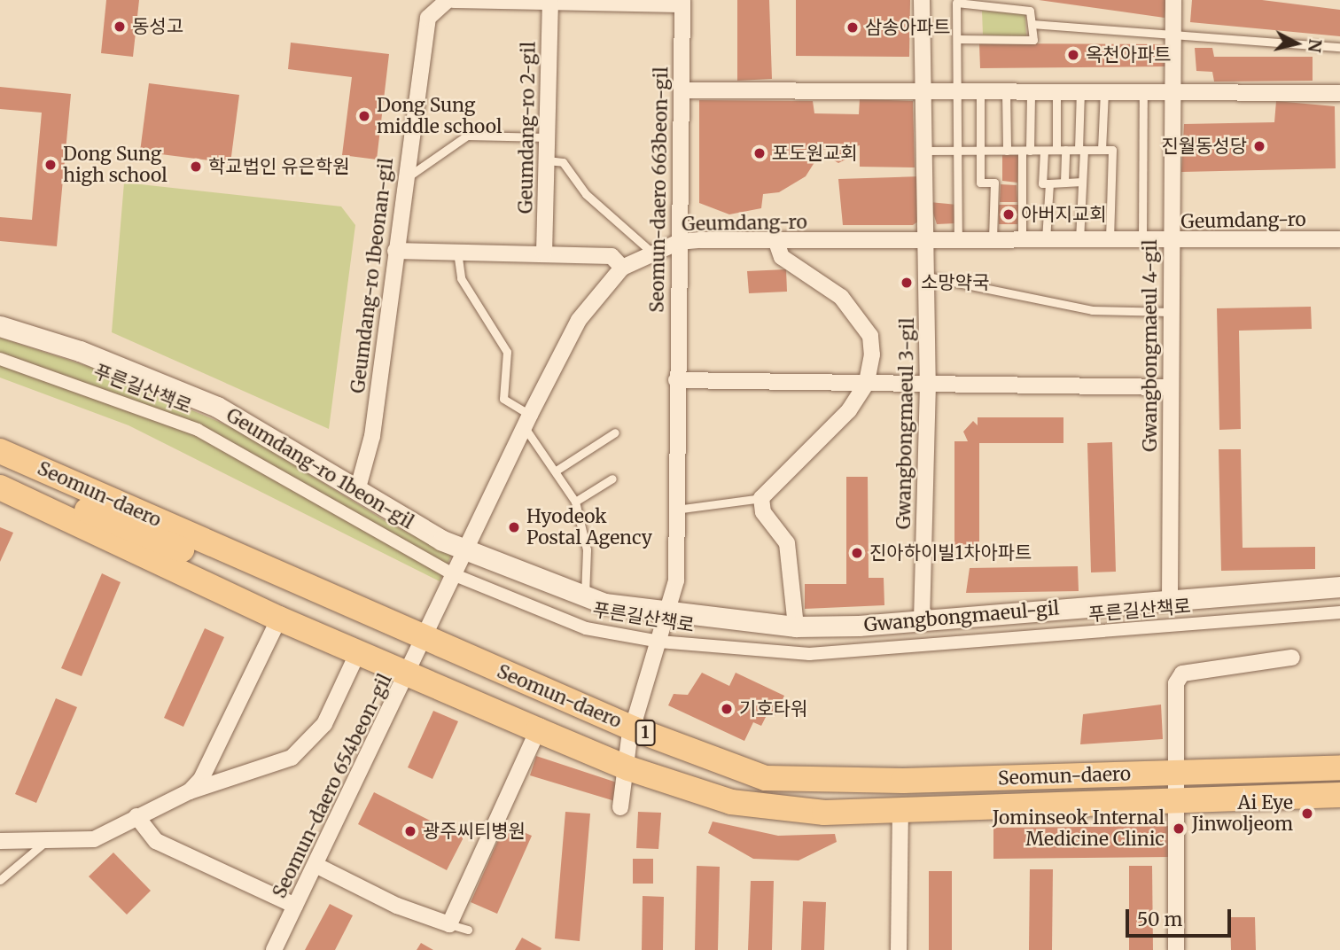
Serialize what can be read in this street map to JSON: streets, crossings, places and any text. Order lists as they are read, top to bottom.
{
  "streets": {
    "main road": ["Seomun-daero", "1"],
    "street": [
      "Geumdang-ro 2-gil",
      "Seomun-daero 663beon-gil",
      "Geumdang-ro",
      "Geumdang-ro 1beonan-gil",
      "Gwangbongmaeul 4-gil",
      "푸른길산책로",
      "Gwangbongmaeul 3-gil",
      "Geumdang-ro 1beon-gil",
      "Gwangbongmaeul-gil",
      "Seomun-daero 654beon-gil"
    ]
  },
  "crossings": [
    ["Seomun-daero 663beon-gil", "Geumdang-ro"],
    ["Seomun-daero 663beon-gil", "푸른길산책로"],
    ["Seomun-daero 663beon-gil", "Seomun-daero"],
    ["Seomun-daero 663beon-gil", "Gwangbongmaeul-gil"],
    ["Geumdang-ro", "Gwangbongmaeul 4-gil"],
    ["Geumdang-ro", "푸른길산책로"],
    ["Geumdang-ro", "Gwangbongmaeul 3-gil"],
    ["Geumdang-ro", "Geumdang-ro 1beon-gil"],
    ["Geumdang-ro", "Seomun-daero"],
    ["Geumdang-ro", "Gwangbongmaeul-gil"],
    ["Geumdang-ro", "Seomun-daero 654beon-gil"],
    ["Geumdang-ro 1beonan-gil", "Geumdang-ro 1beon-gil"],
    ["Gwangbongmaeul 4-gil", "Gwangbongmaeul-gil"],
    ["Gwangbongmaeul 3-gil", "Gwangbongmaeul-gil"],
    ["Geumdang-ro 1beon-gil", "Gwangbongmaeul-gil"],
    ["Seomun-daero", "Seomun-daero 654beon-gil"]
  ],
  "places": [
    "동성고",
    "삼송아파트",
    "옥천아파트",
    "Dong Sung middle school",
    "진월동성당",
    "포도원교회",
    "Dong Sung high school",
    "학교법인 유은학원",
    "아버지교회",
    "소망약국",
    "Hyodeok Postal Agency",
    "진아하이빌1차아파트",
    "기호타워",
    "Ai Eye Jinwoljeom",
    "Jominseok Internal Medicine Clinic",
    "광주씨티병원"
  ],
  "scale_bar": "50 m",
  "north": "right"
}
